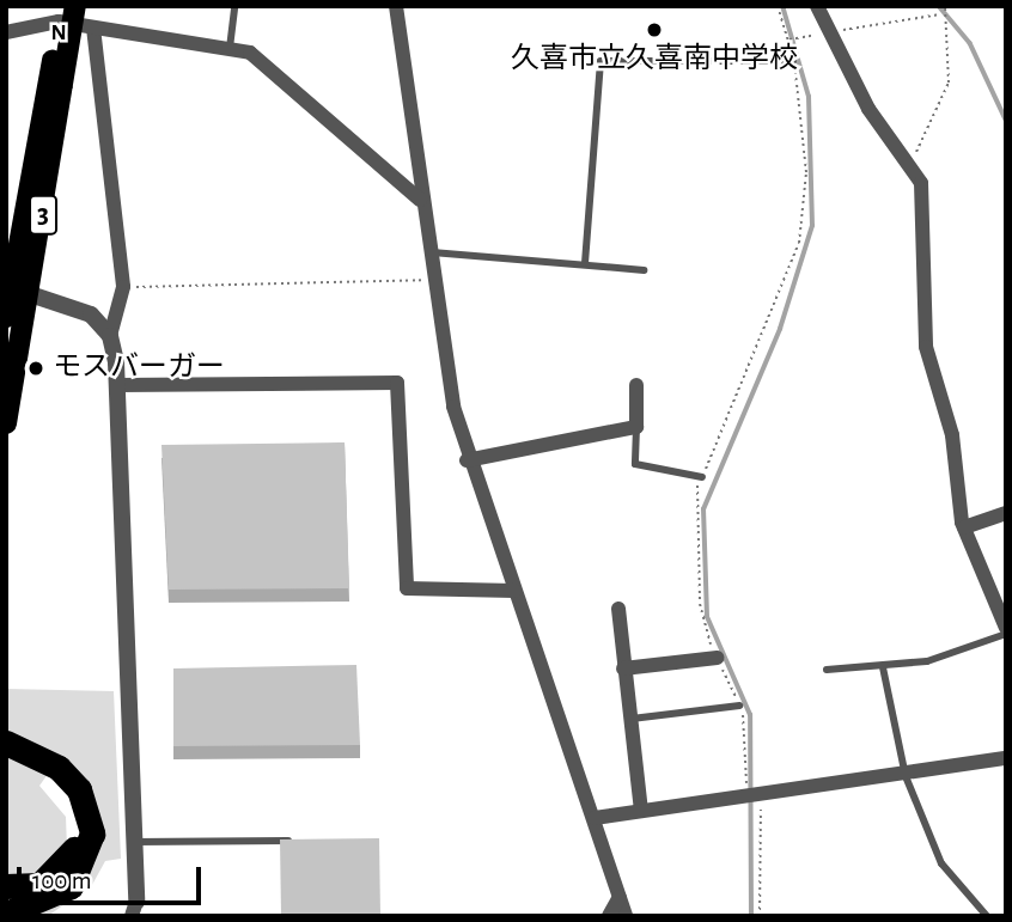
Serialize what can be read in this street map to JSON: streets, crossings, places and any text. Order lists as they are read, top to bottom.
{
  "streets": {
    "main road": ["3"]
  },
  "places": ["久喜市立久喜南中学校", "モスバーガー"],
  "scale_bar": "100 m",
  "north": "top"
}
